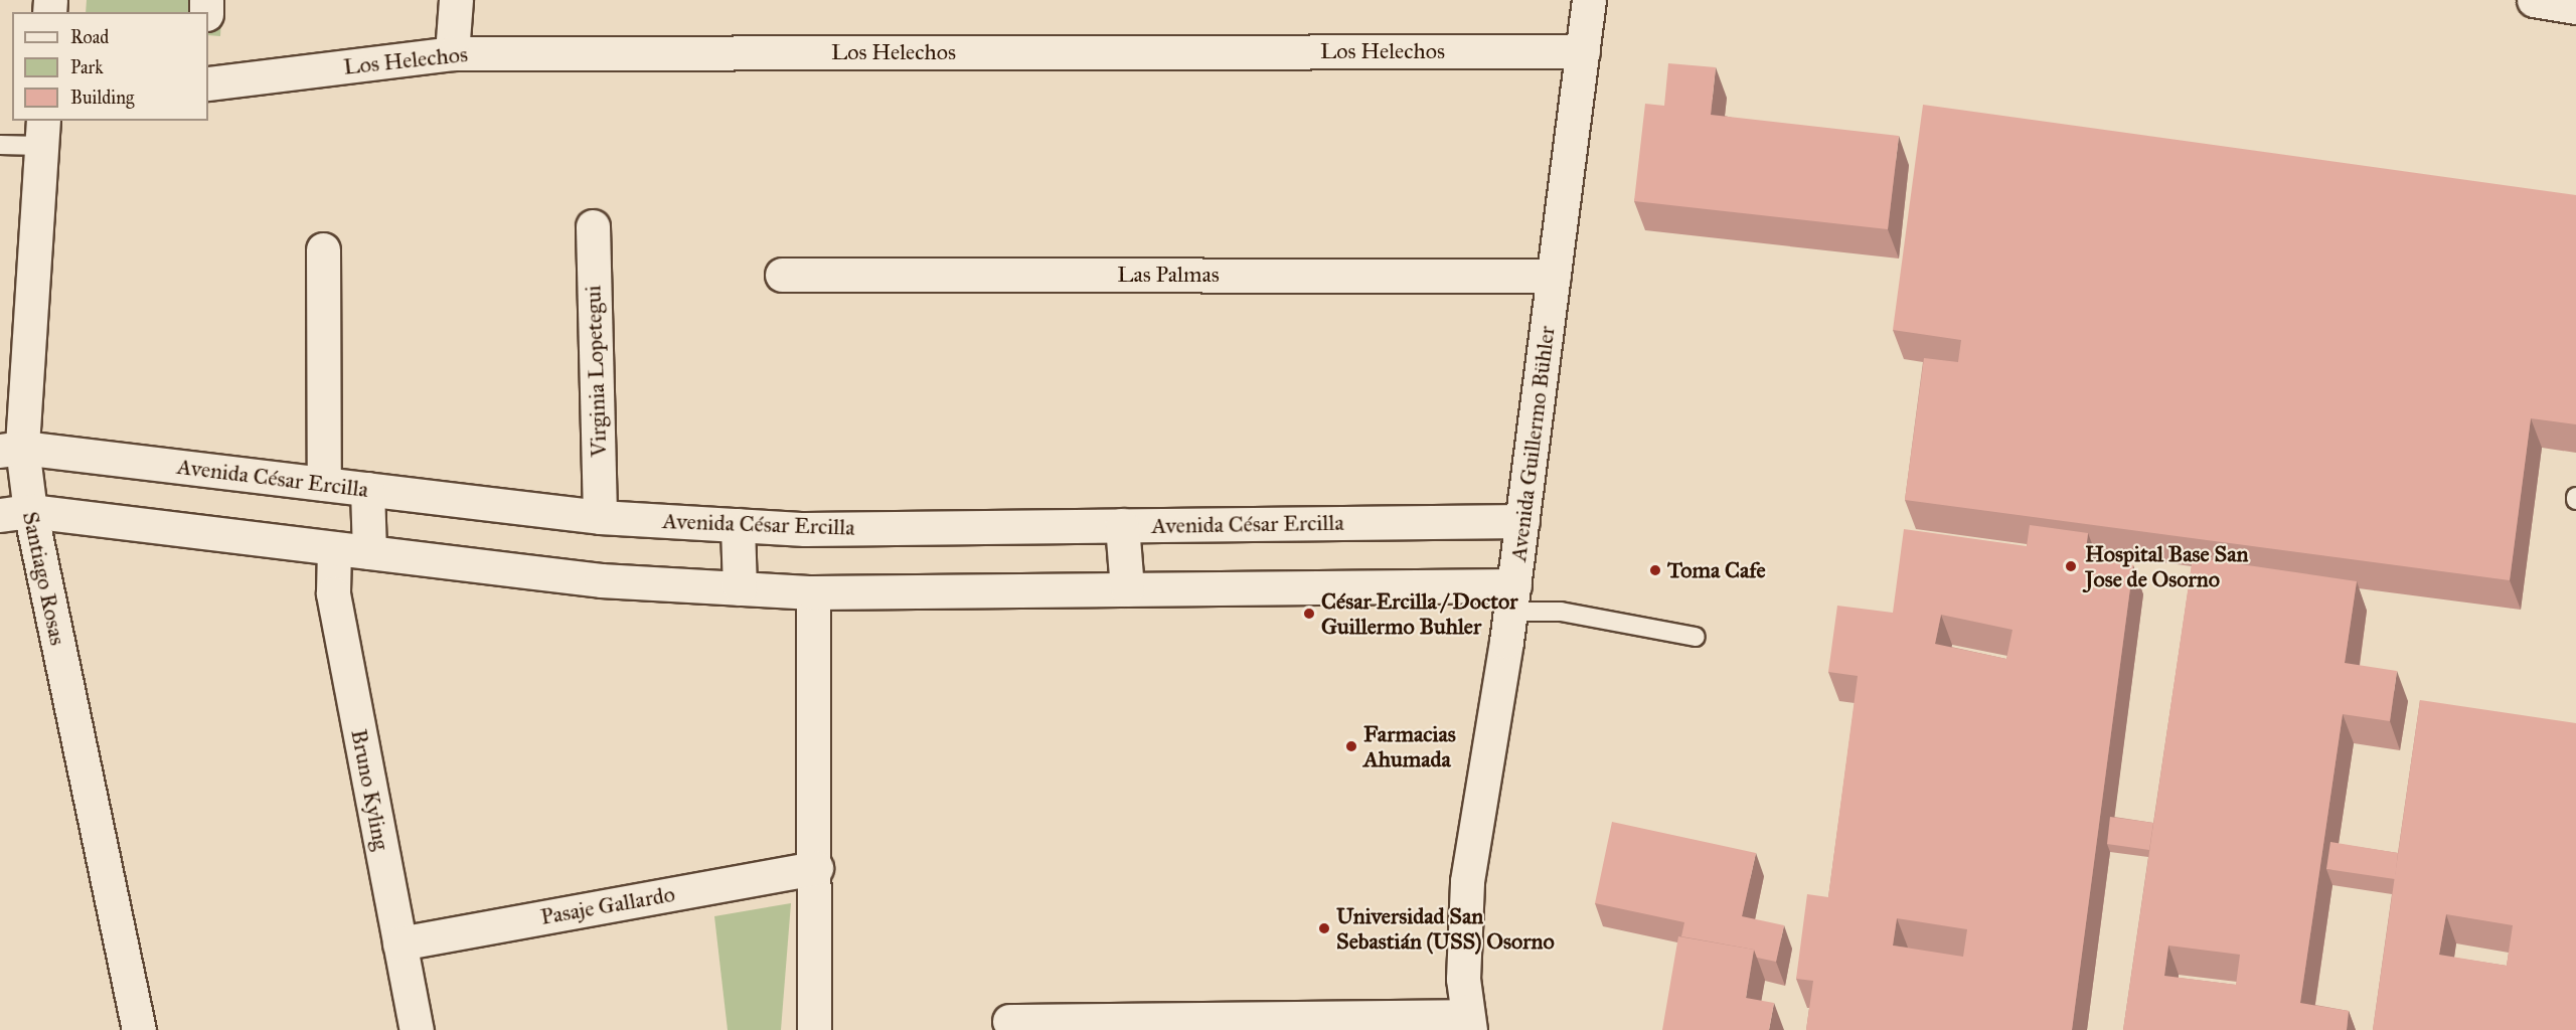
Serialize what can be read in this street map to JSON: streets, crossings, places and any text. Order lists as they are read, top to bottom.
{
  "streets": {
    "street": [
      "Los Helechos",
      "Las Palmas",
      "Virginia Lopetegui",
      "Avenida Guillermo Bühler",
      "Avenida César Ercilla",
      "Santiago Rosas",
      "Bruno Kyling",
      "Pasaje Gallardo"
    ]
  },
  "crossings": [
    ["Los Helechos", "Avenida Guillermo Bühler"],
    ["Las Palmas", "Avenida Guillermo Bühler"],
    ["Virginia Lopetegui", "Avenida César Ercilla"],
    ["Avenida Guillermo Bühler", "Avenida César Ercilla"],
    ["Avenida César Ercilla", "Santiago Rosas"],
    ["Bruno Kyling", "Pasaje Gallardo"]
  ],
  "places": [
    "Hospital Base San Jose de Osorno",
    "Toma Cafe",
    "César Ercilla / Doctor Guillermo Buhler",
    "Farmacias Ahumada",
    "Universidad San Sebastián (USS) Osorno"
  ],
  "legend": ["Road", "Park", "Building"]
}
